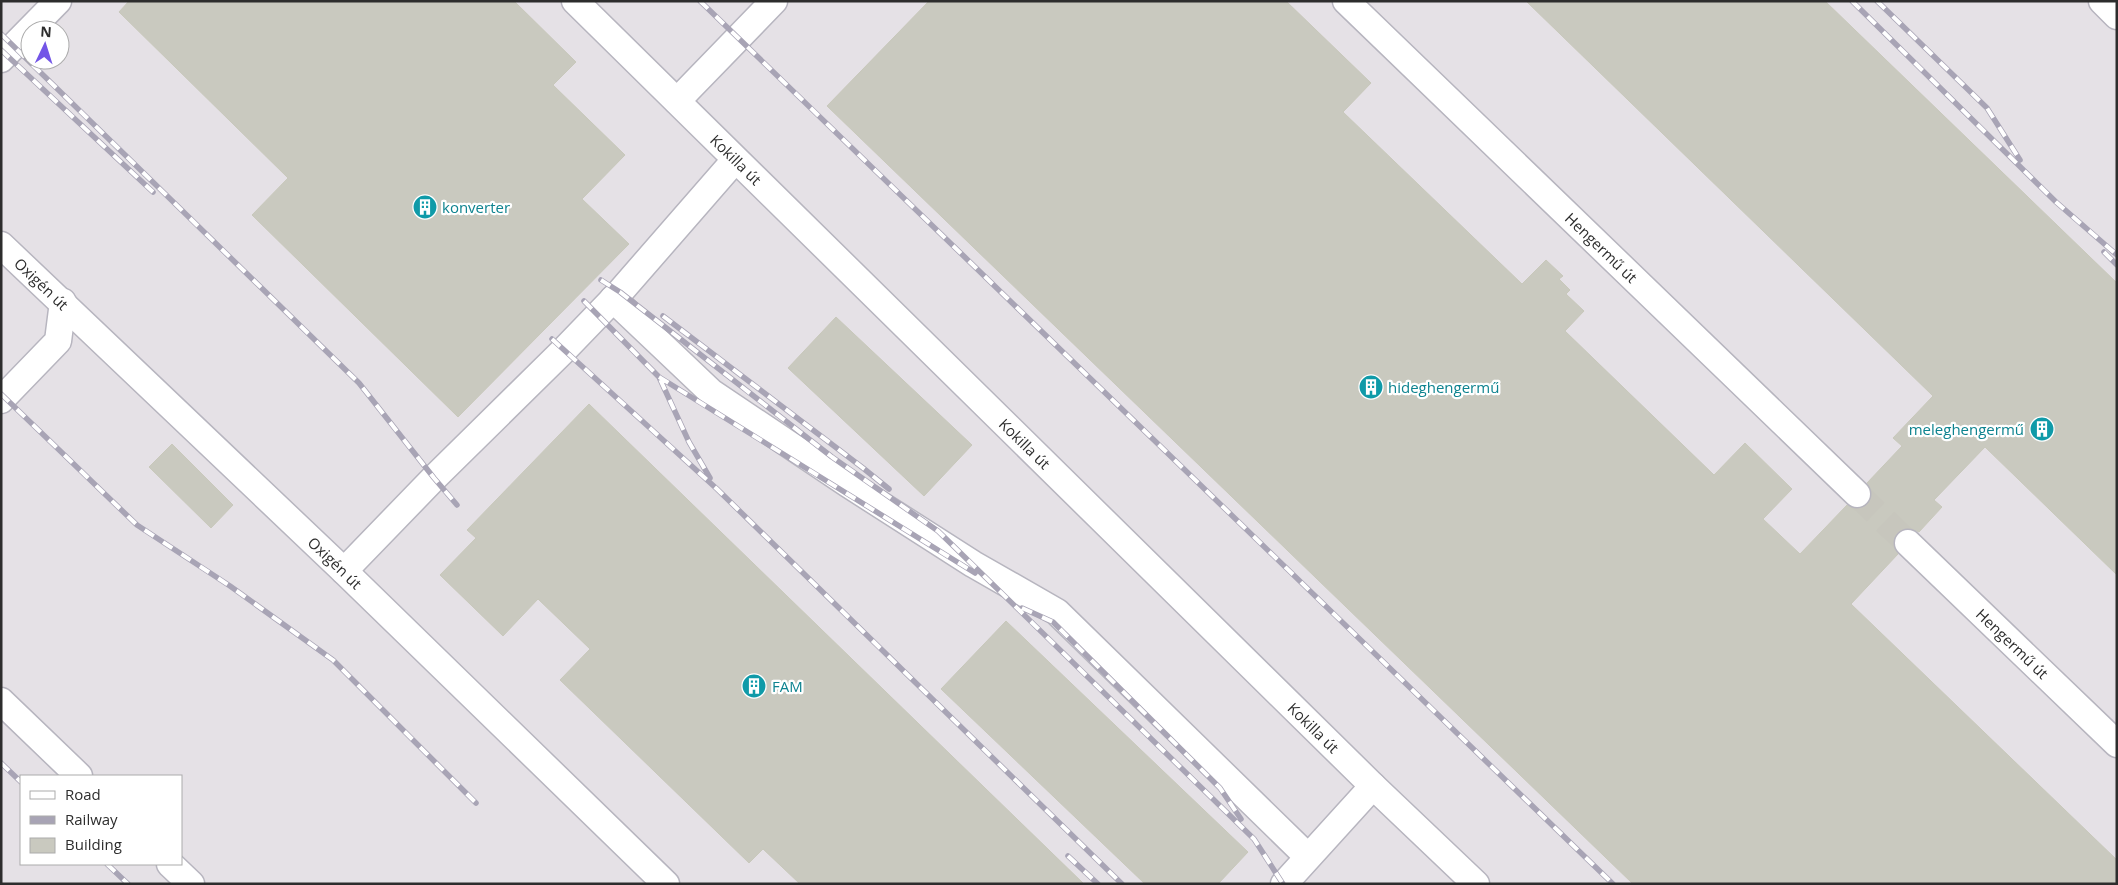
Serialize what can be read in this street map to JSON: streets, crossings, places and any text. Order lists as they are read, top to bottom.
{
  "streets": {
    "lane": ["Kokilla út", "Hengermű út", "Oxigén út"]
  },
  "places": {
    "building": [
      "konverter",
      "hideghengermű",
      "meleghengermű",
      "FAM"
    ]
  },
  "legend": ["Road", "Railway", "Building"],
  "north": "top"
}
